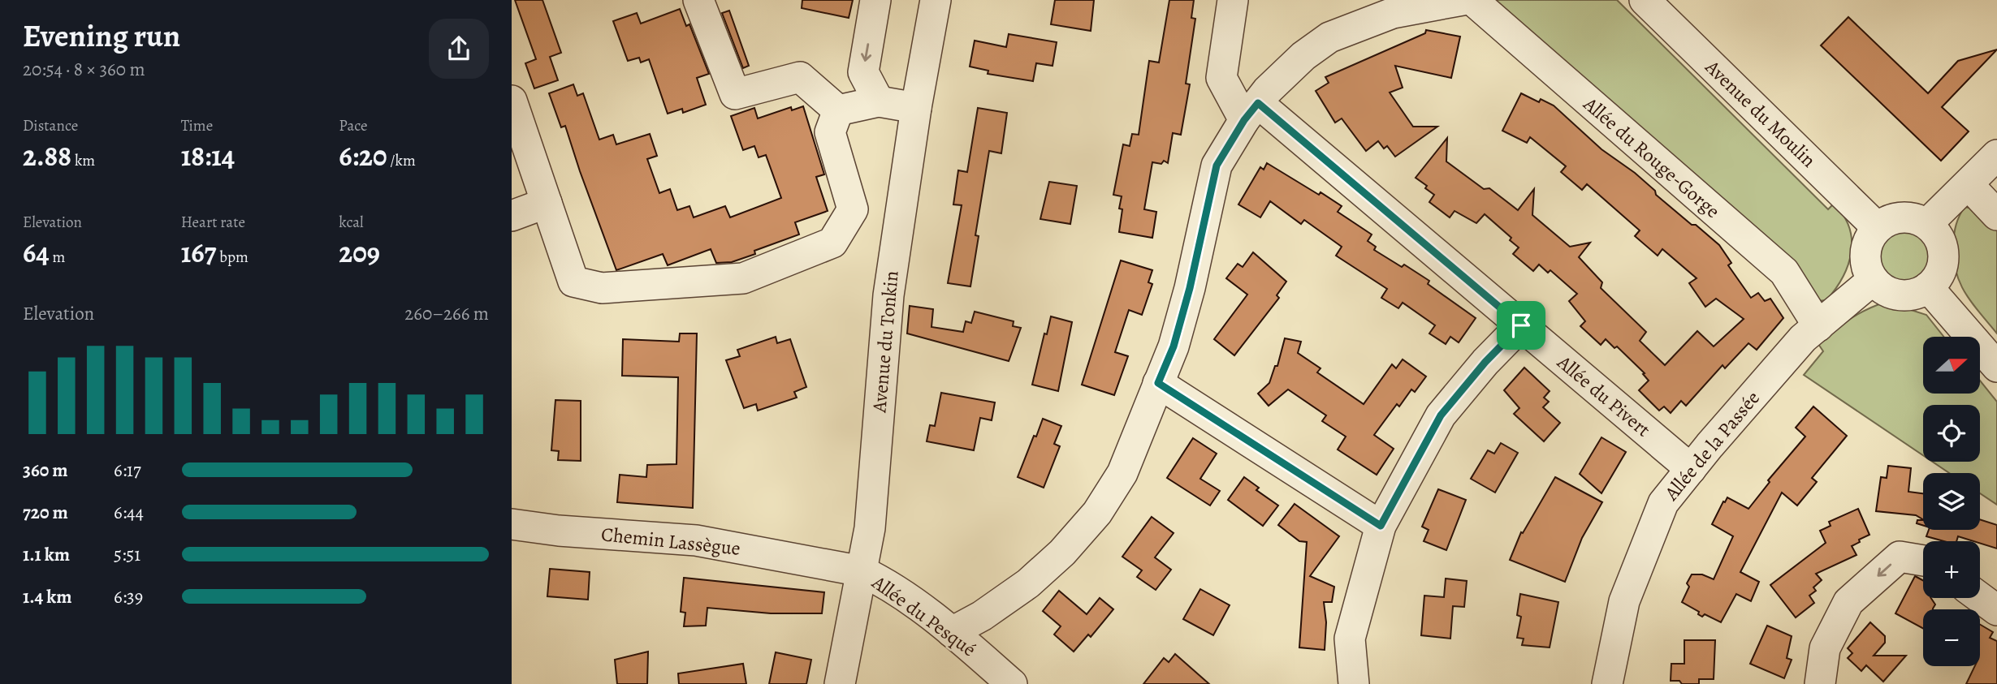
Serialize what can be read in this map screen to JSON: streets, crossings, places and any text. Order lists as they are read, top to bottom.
{
  "streets": {
    "street": [
      "Avenue du Moulin",
      "Allée du Rouge-Gorge",
      "Avenue du Tonkin",
      "Allée du Pivert",
      "Allée de la Passée",
      "Chemin Lassègue",
      "Allée du Pesqué"
    ]
  },
  "crossings": [
    ["Avenue du Moulin", "Allée de la Passée"],
    ["Allée du Rouge-Gorge", "Allée de la Passée"],
    ["Avenue du Tonkin", "Chemin Lassègue"],
    ["Avenue du Tonkin", "Allée du Pesqué"],
    ["Allée du Pivert", "Allée de la Passée"],
    ["Chemin Lassègue", "Allée du Pesqué"]
  ],
  "north": "right",
  "page": {
    "heading": ["Evening run", "20:54 · 8 × 360 m"],
    "stats": [
      ["Distance", "2.88 km"],
      ["Time", "18:14"],
      ["Pace", "6:20 /km"],
      ["Elevation", "64 m"],
      ["Heart rate", "167 bpm"],
      ["kcal", "209"]
    ],
    "chart": ["Elevation", "260–266 m"],
    "map_buttons": ["+", "−"],
    "list": [
      {
        "name": "360 m",
        "note": "6:17"
      },
      {
        "name": "720 m",
        "note": "6:44"
      },
      {
        "name": "1.1 km",
        "note": "5:51"
      },
      {
        "name": "1.4 km",
        "note": "6:39"
      }
    ]
  }
}
